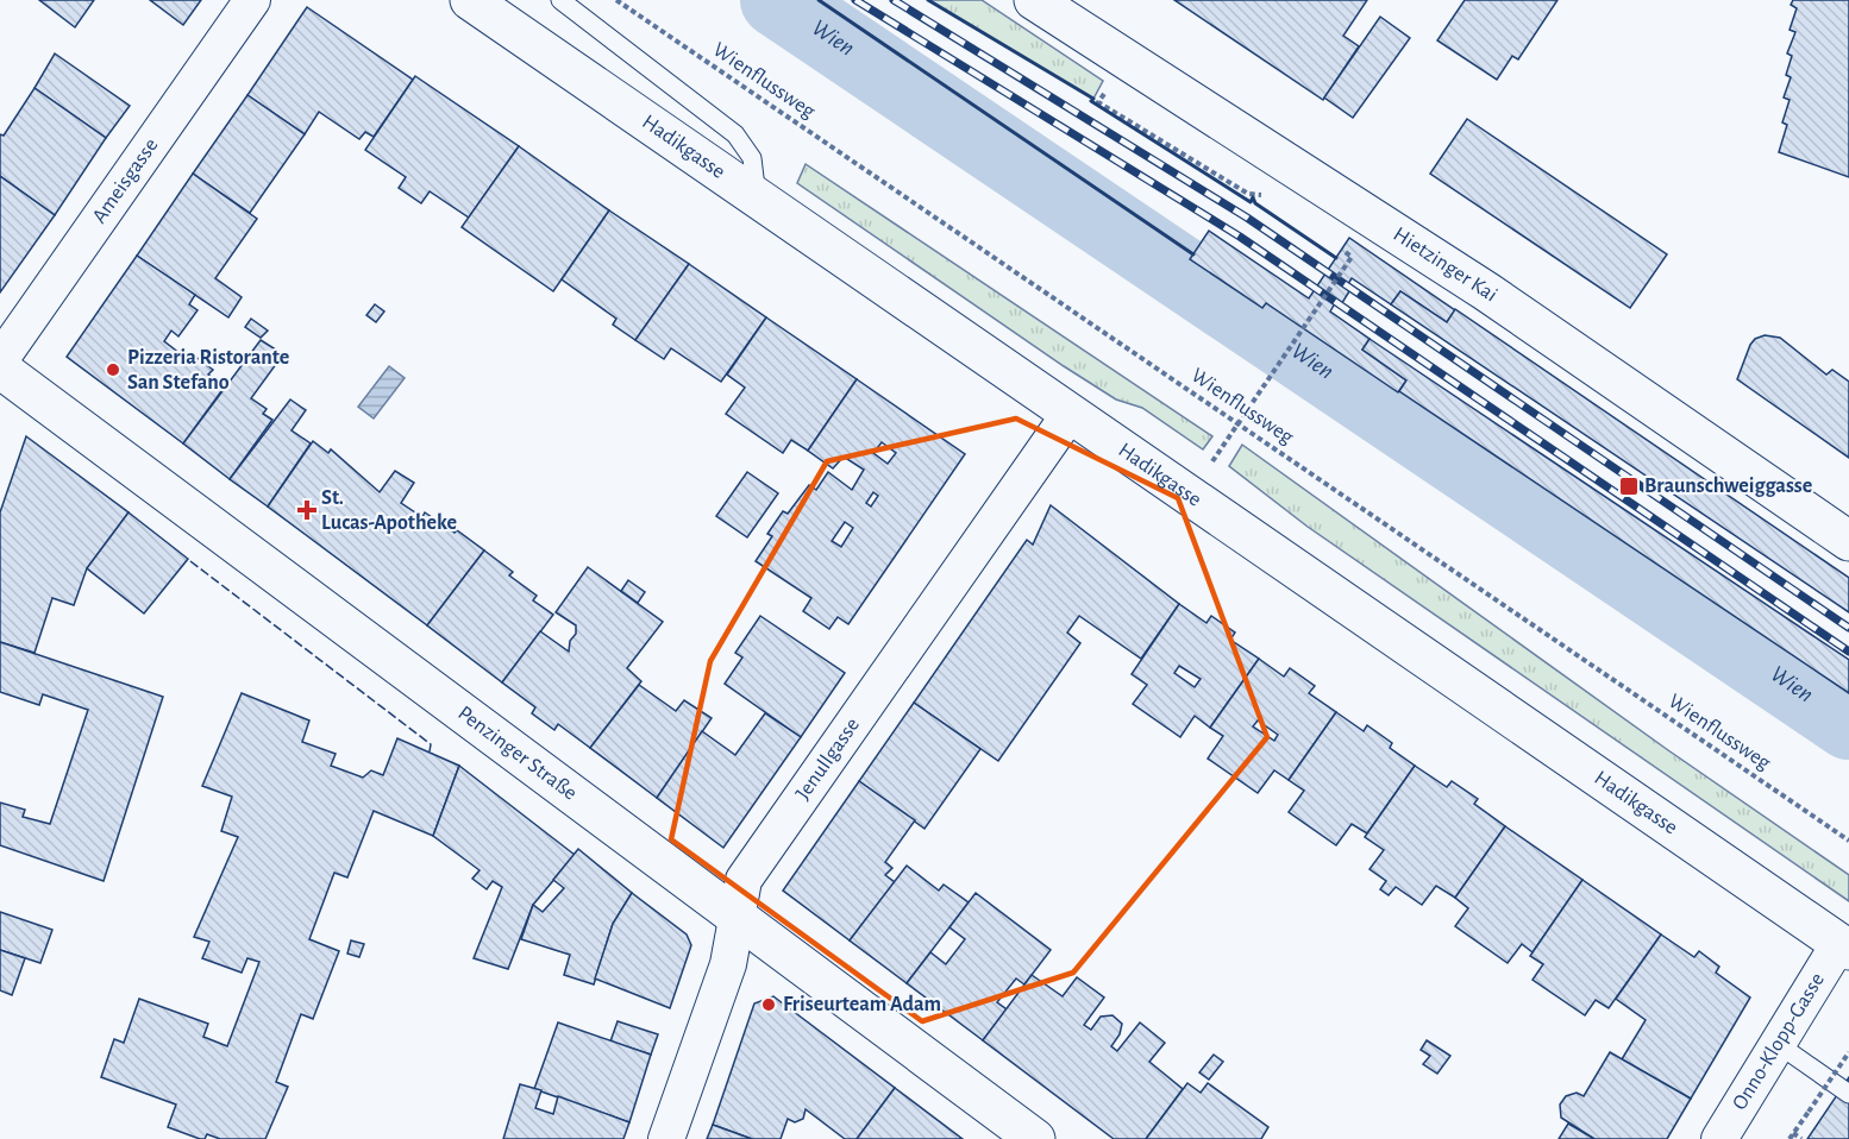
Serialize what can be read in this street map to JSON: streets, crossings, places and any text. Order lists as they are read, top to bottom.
{
  "streets": {
    "main road": ["Hadikgasse", "Hietzinger Kai", "Penzinger Straße"],
    "street": ["Ameisgasse", "Jenullgasse", "Onno-Klopp-Gasse"],
    "path": ["Wienflussweg"]
  },
  "crossings": [
    ["Hadikgasse", "Jenullgasse"],
    ["Hadikgasse", "Onno-Klopp-Gasse"],
    ["Penzinger Straße", "Jenullgasse"]
  ],
  "water": ["Wien"],
  "places": {
    "other": ["Pizzeria Ristorante San Stefano", "Friseurteam Adam"],
    "transit": ["Braunschweiggasse"],
    "health": ["St. Lucas-Apotheke"]
  }
}
